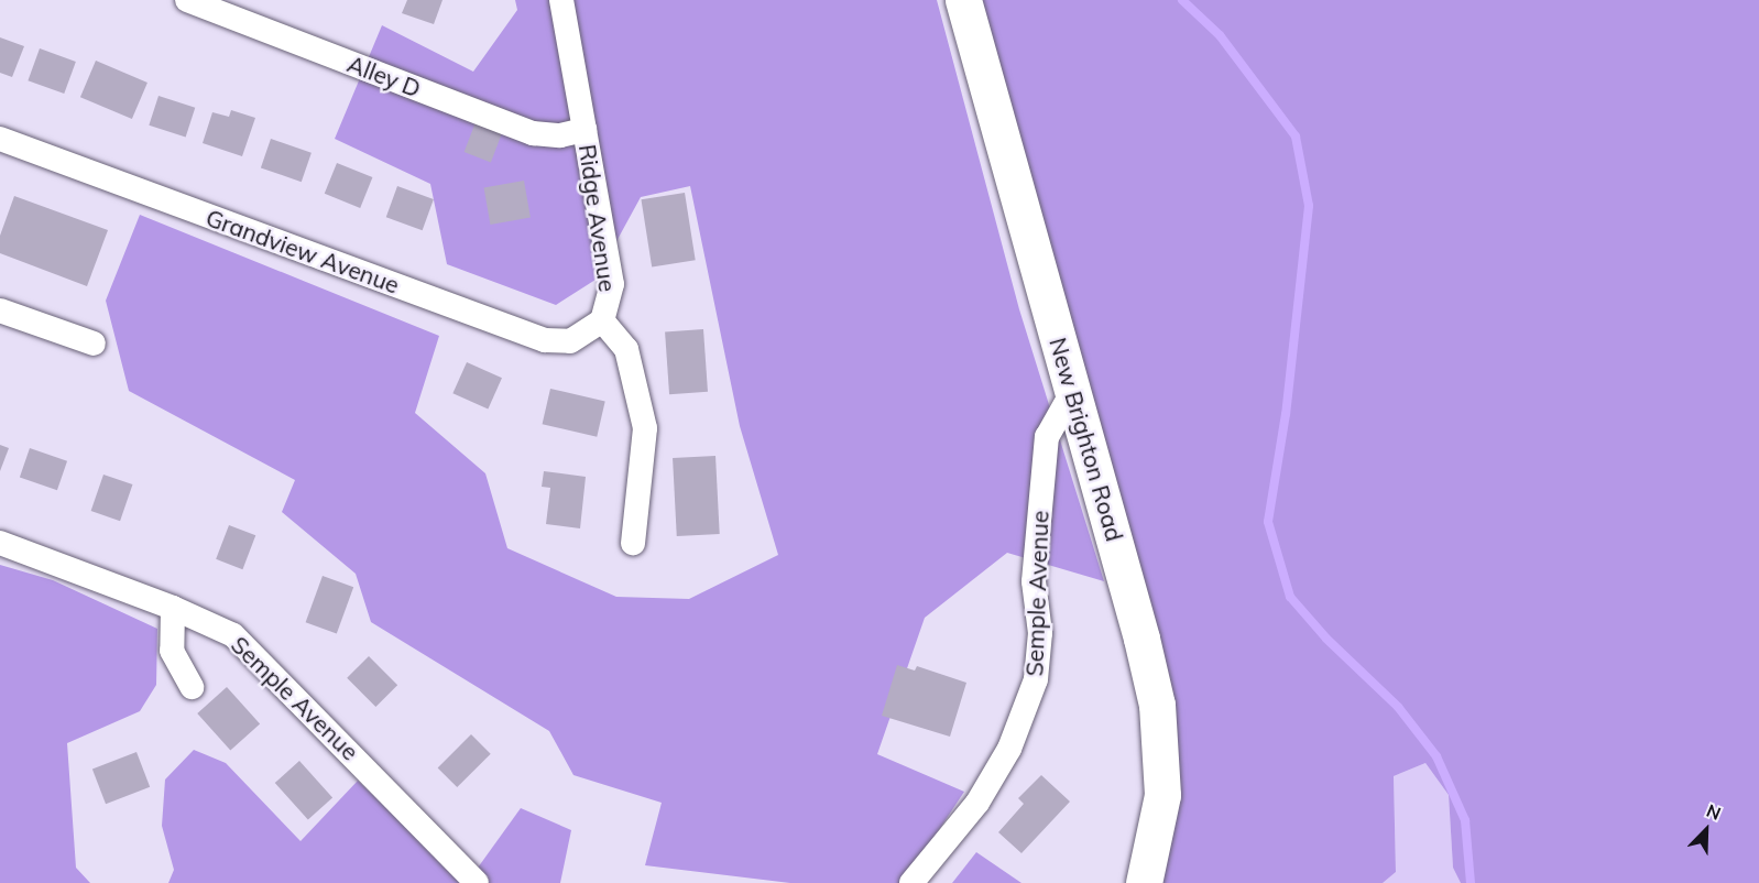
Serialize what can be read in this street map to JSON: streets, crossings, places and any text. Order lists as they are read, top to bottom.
{
  "streets": {
    "street": [
      "Alley D",
      "Ridge Avenue",
      "Grandview Avenue",
      "New Brighton Road",
      "Semple Avenue"
    ]
  },
  "crossings": [
    ["Alley D", "Ridge Avenue"],
    ["Ridge Avenue", "Grandview Avenue"],
    ["New Brighton Road", "Semple Avenue"]
  ],
  "north": "top right"
}
